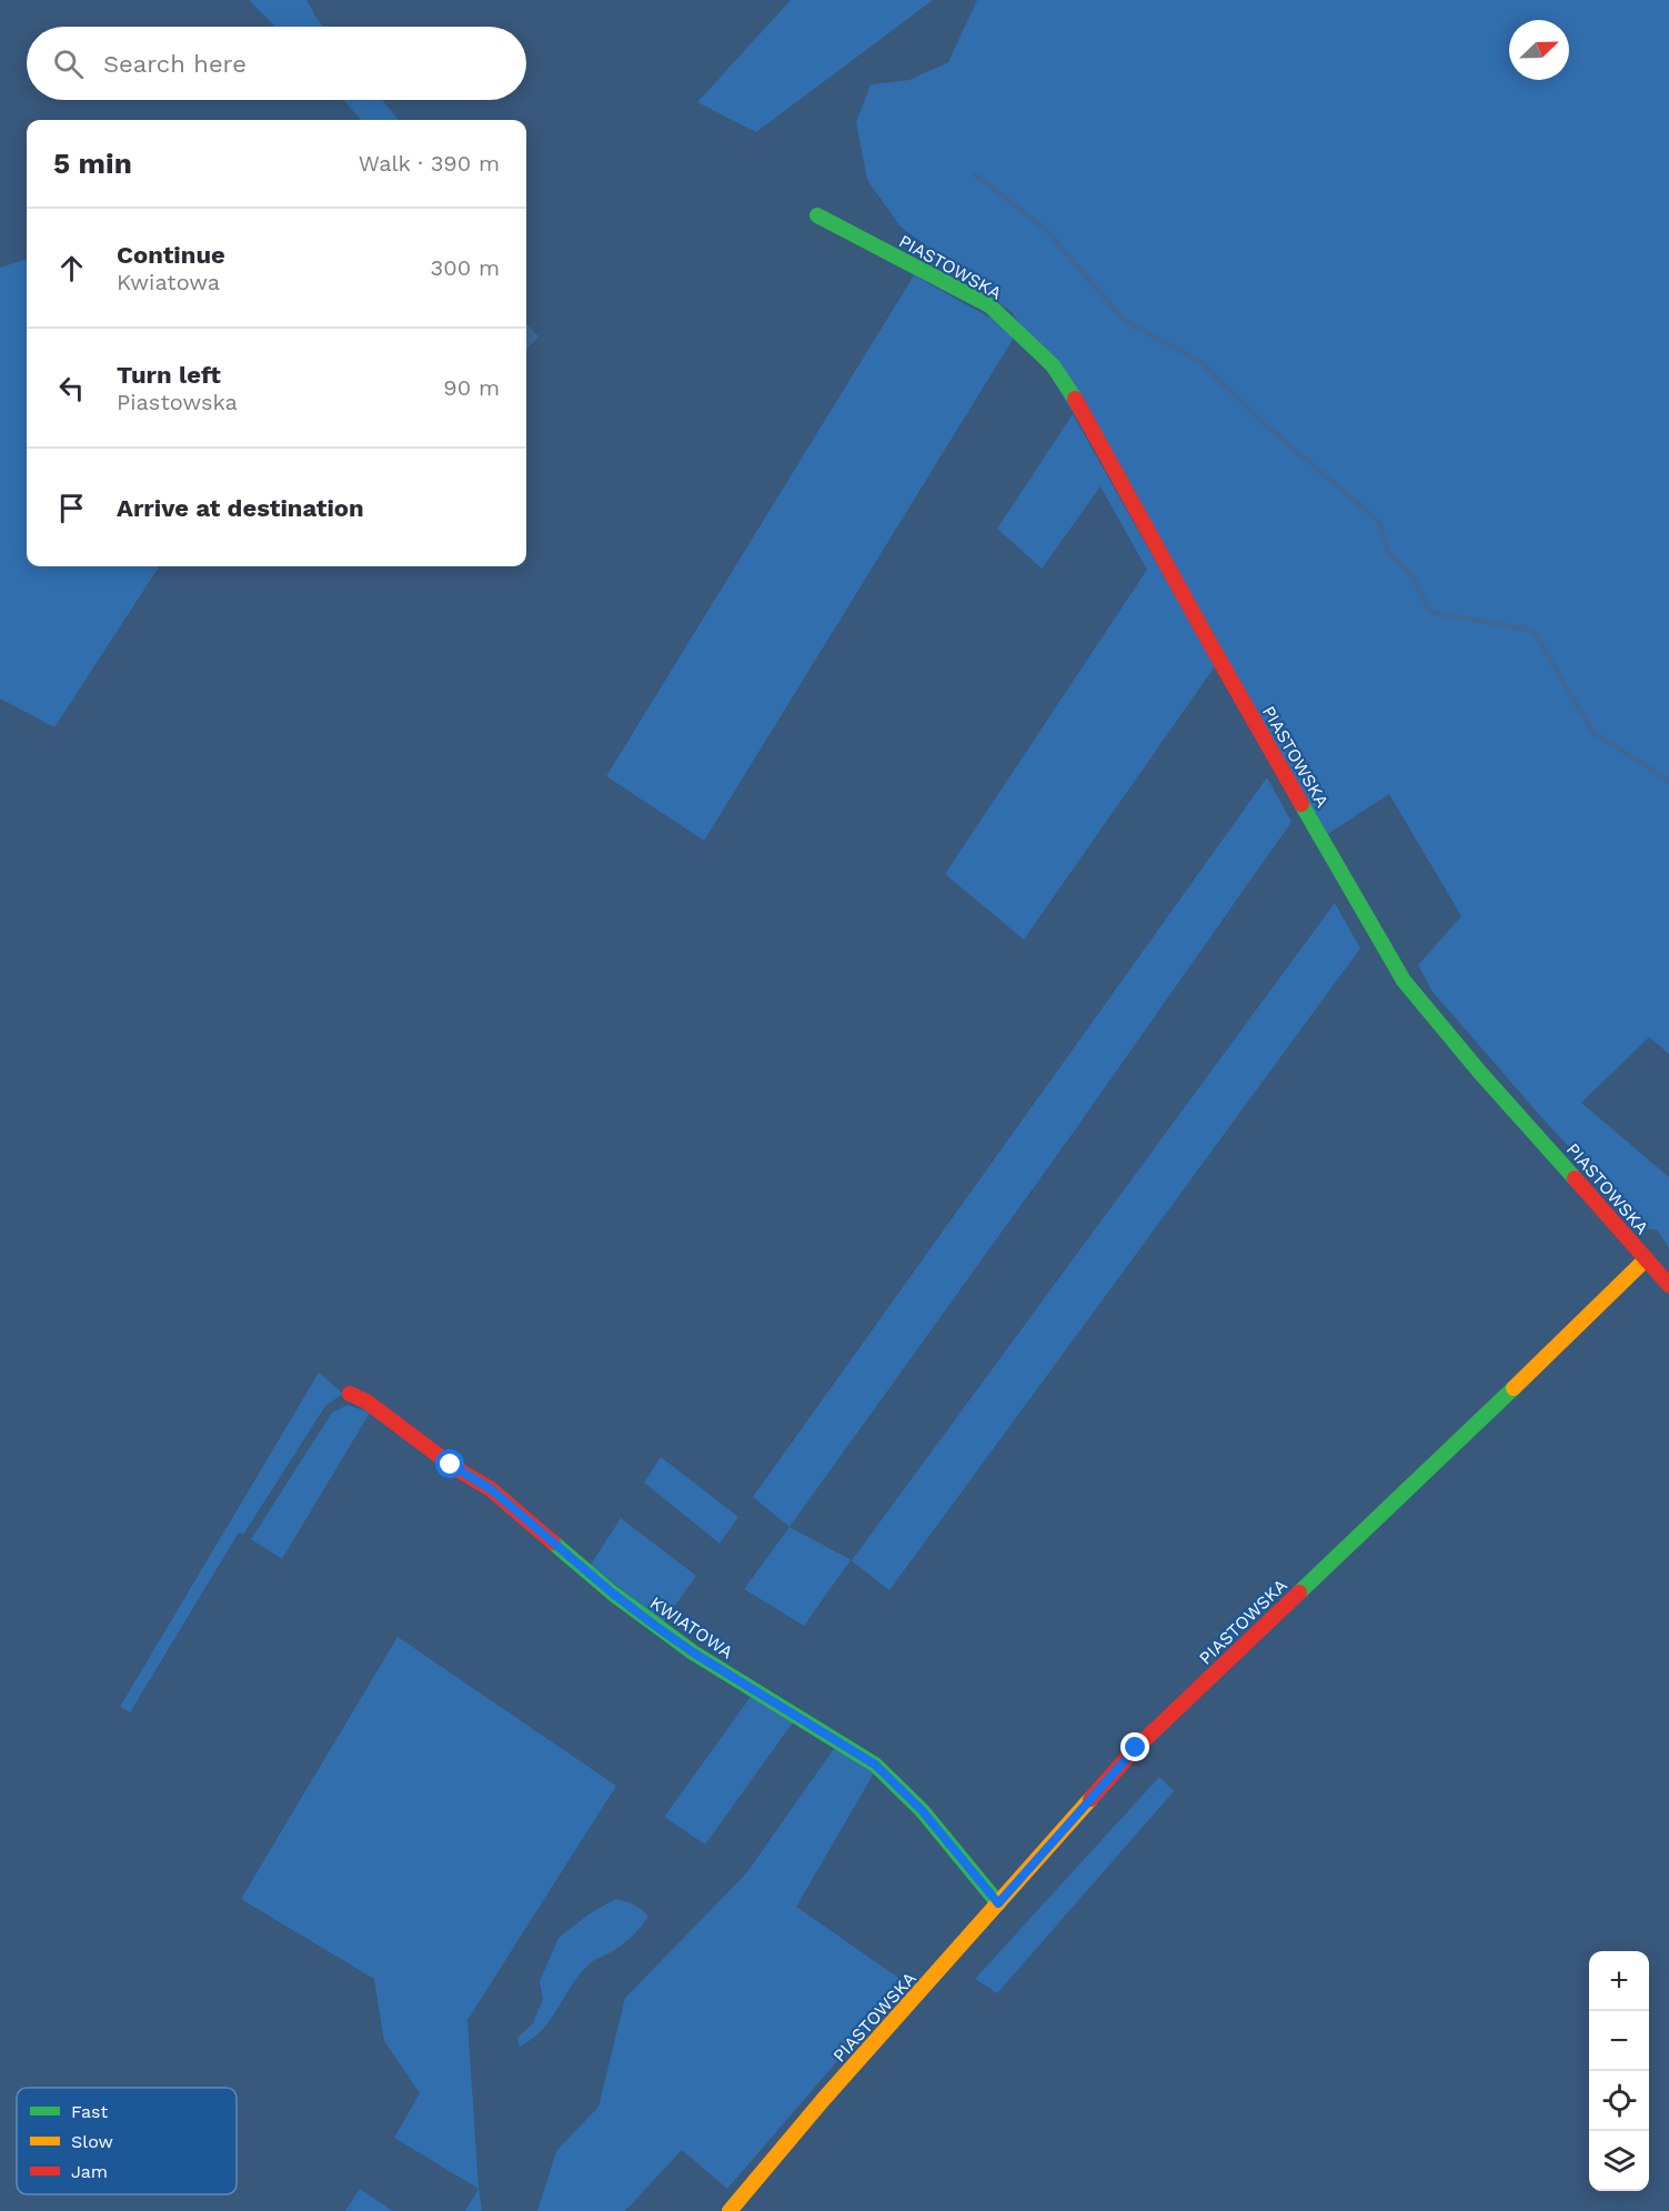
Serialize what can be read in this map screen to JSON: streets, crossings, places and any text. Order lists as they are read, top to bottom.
{
  "streets": {
    "street": ["PIASTOWSKA", "KWIATOWA"]
  },
  "crossings": [
    ["PIASTOWSKA", "KWIATOWA"]
  ],
  "legend": ["Fast", "Slow", "Jam"],
  "north": "top right",
  "page": {
    "search": "Search here",
    "heading": ["5 min", "Walk · 390 m"],
    "list": [
      ["Continue", "Kwiatowa", "300 m"],
      ["Turn left", "Piastowska", "90 m"],
      "Arrive at destination"
    ],
    "map_buttons": ["+", "−"]
  }
}
